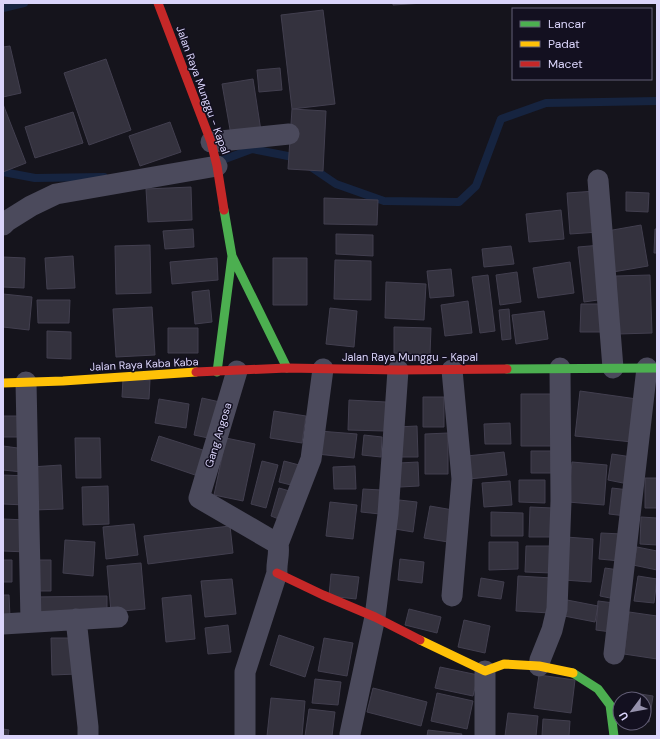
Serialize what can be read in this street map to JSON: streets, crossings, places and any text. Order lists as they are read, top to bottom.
{
  "streets": {
    "street": ["Jalan Raya Munggu - Kapal", "Jalan Raya Kaba Kaba", "Gang Angosa"]
  },
  "crossings": [
    ["Jalan Raya Munggu - Kapal", "Jalan Raya Kaba Kaba"],
    ["Jalan Raya Munggu - Kapal", "Gang Angosa"],
    ["Jalan Raya Kaba Kaba", "Gang Angosa"]
  ],
  "legend": ["Lancar", "Padat", "Macet"],
  "north": "bottom left"
}
